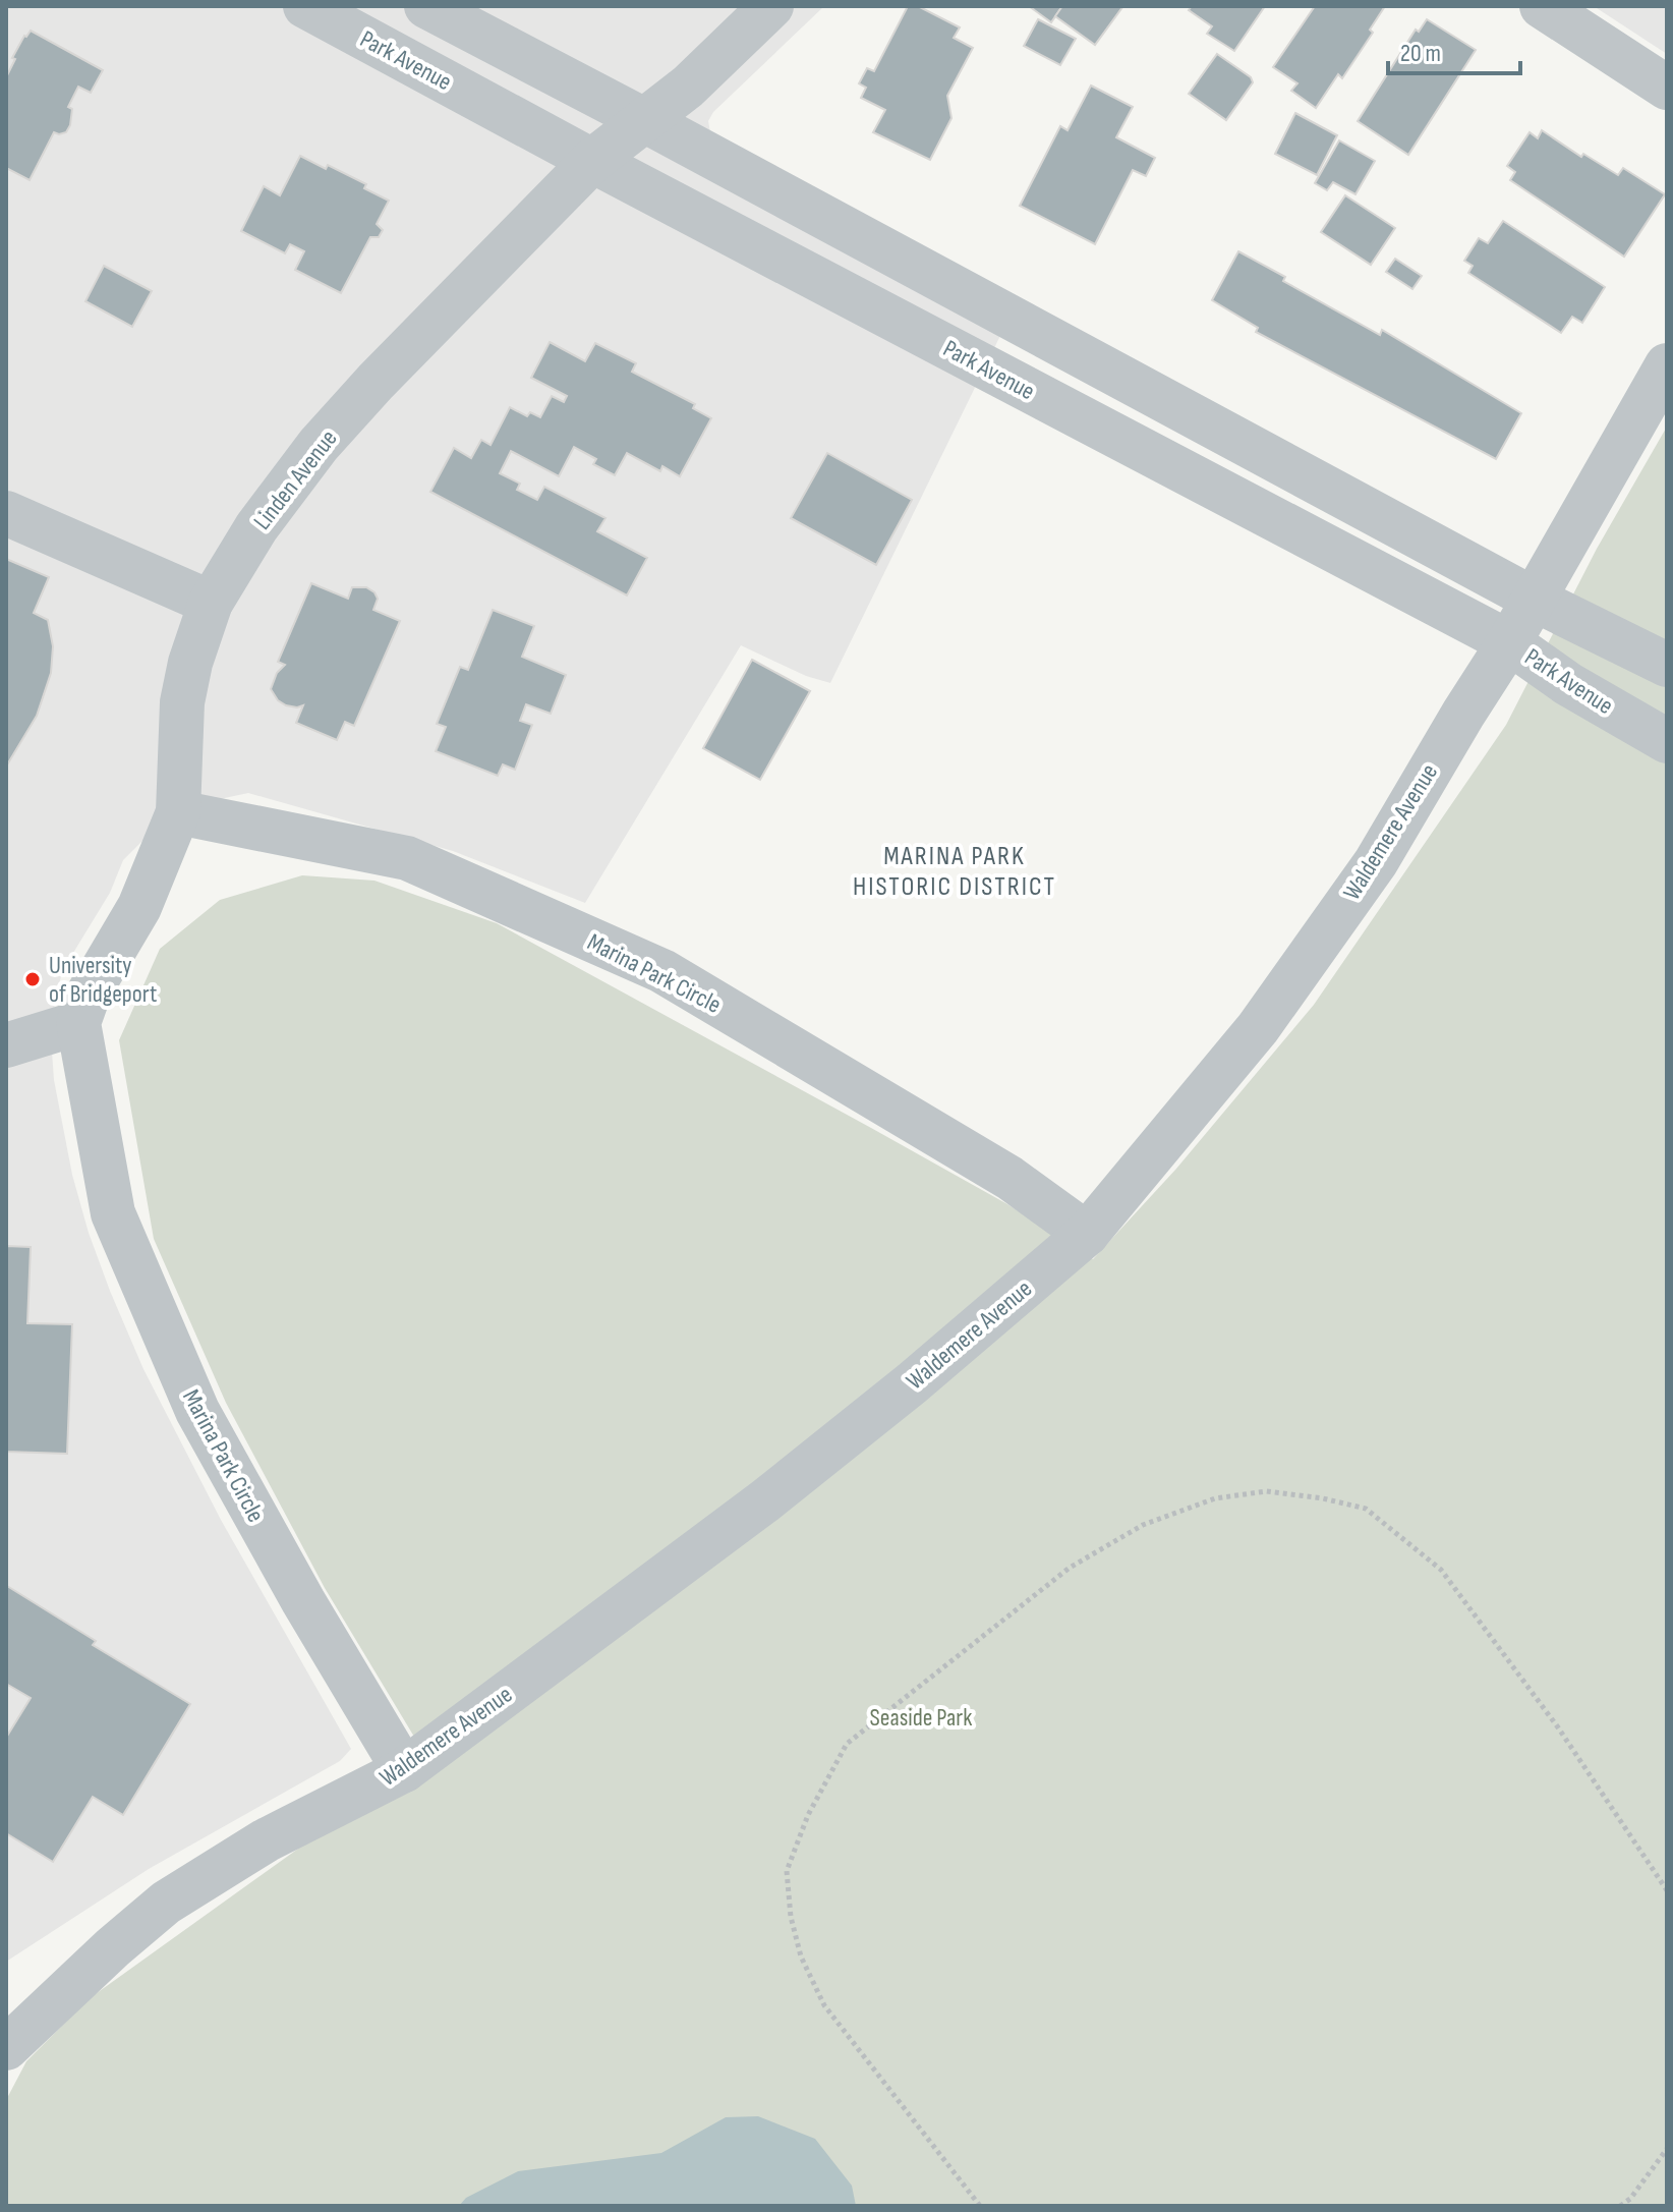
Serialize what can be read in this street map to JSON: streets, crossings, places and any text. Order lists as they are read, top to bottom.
{
  "streets": {
    "street": [
      "Park Avenue",
      "Linden Avenue",
      "Waldemere Avenue",
      "Marina Park Circle"
    ]
  },
  "crossings": [
    ["Park Avenue", "Linden Avenue"],
    ["Park Avenue", "Waldemere Avenue"],
    ["Linden Avenue", "Marina Park Circle"],
    ["Waldemere Avenue", "Marina Park Circle"]
  ],
  "districts": ["MARINA PARK HISTORIC DISTRICT"],
  "parks": ["Seaside Park"],
  "places": ["University of Bridgeport"],
  "scale_bar": "20 m"
}
